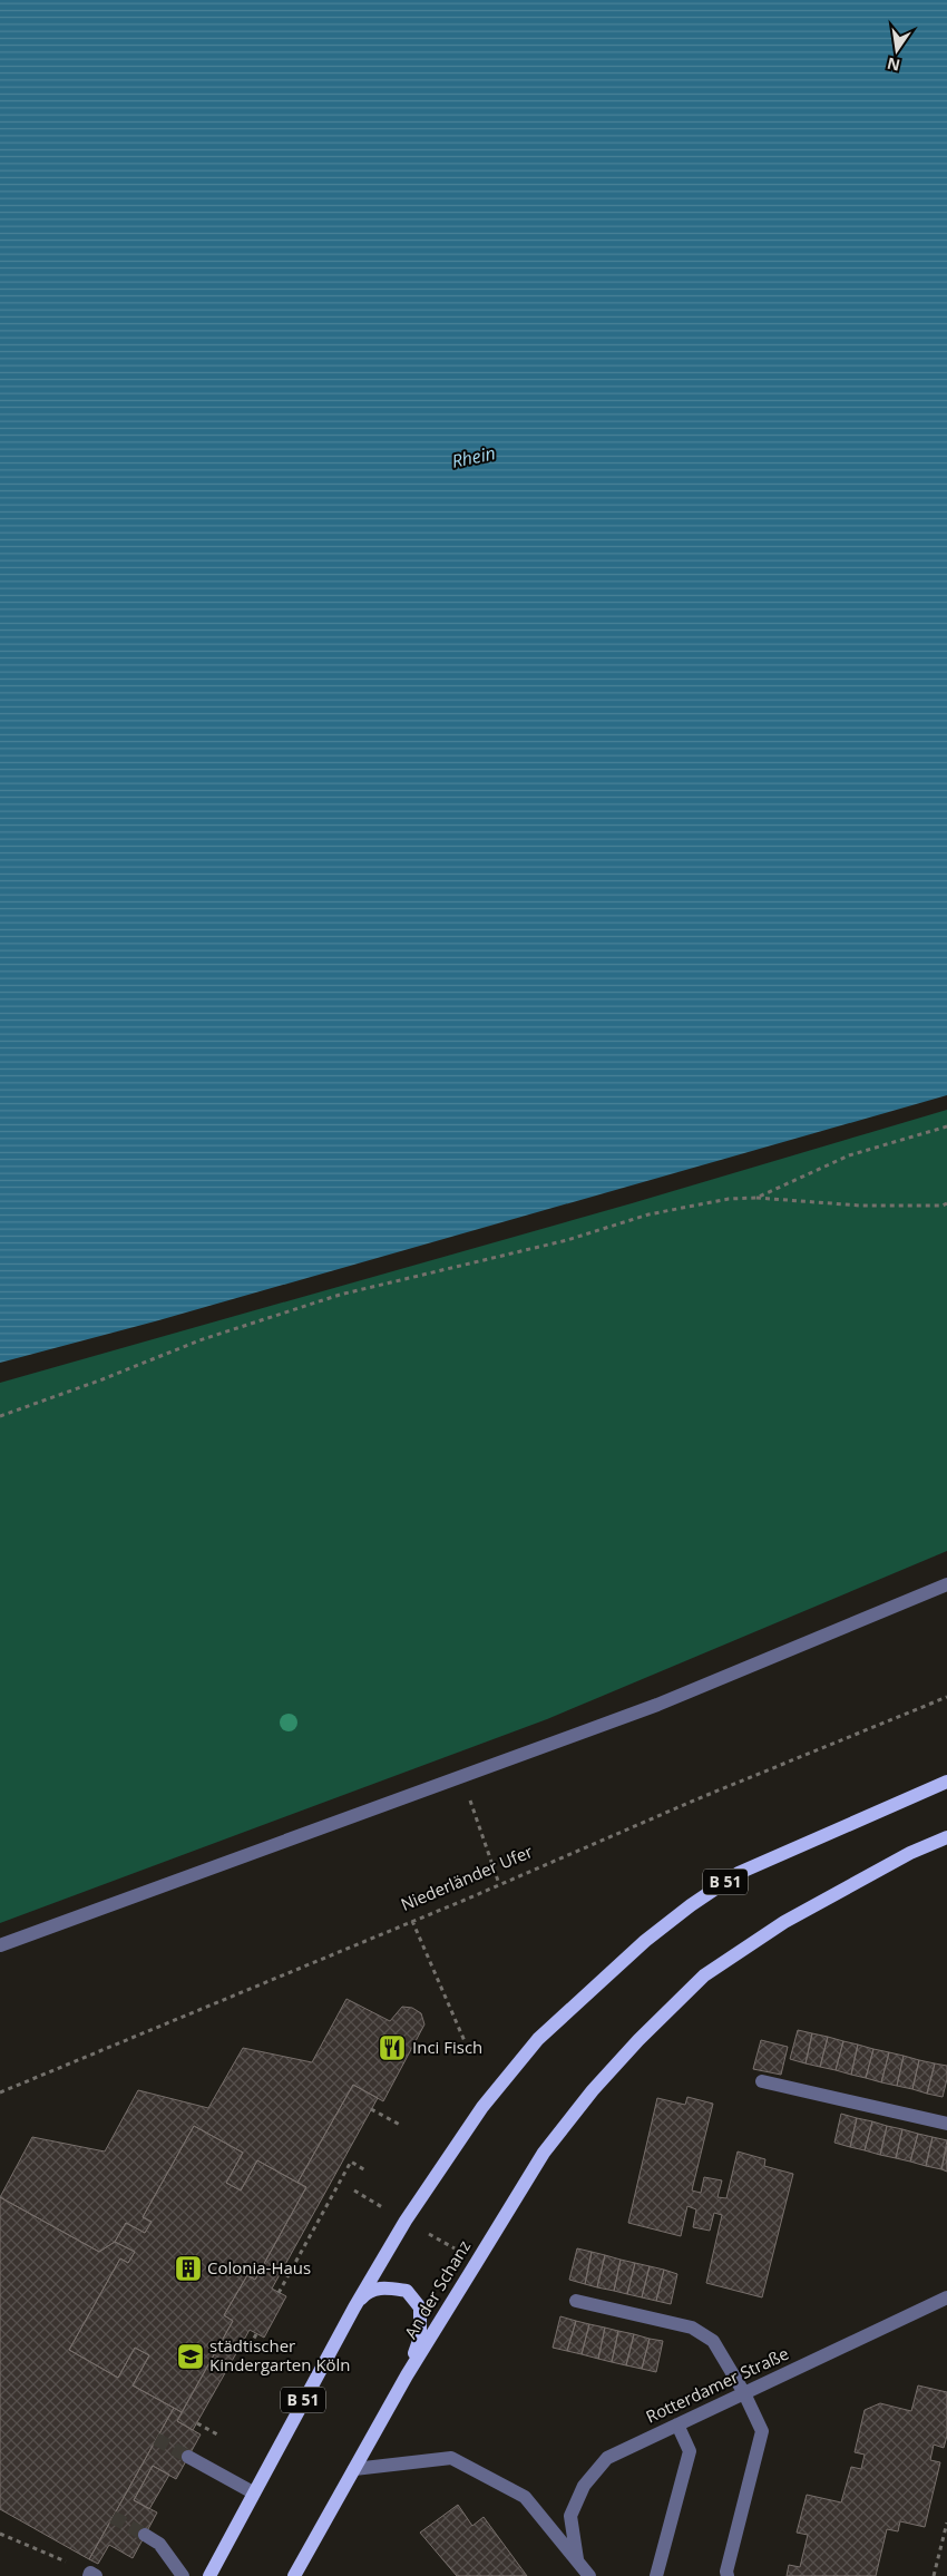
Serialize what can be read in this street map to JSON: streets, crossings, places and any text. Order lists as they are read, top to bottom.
{
  "streets": {
    "main road": ["B 51", "An der Schanz"],
    "street": ["Rotterdamer Straße"],
    "path": ["Niederländer Ufer"]
  },
  "crossings": [
    ["B 51", "An der Schanz"]
  ],
  "water": ["Rhein"],
  "places": {
    "restaurant": ["Inci Fisch"],
    "building": ["Colonia-Haus"],
    "school or university": ["städtischer Kindergarten Köln"]
  },
  "north": "bottom"
}
